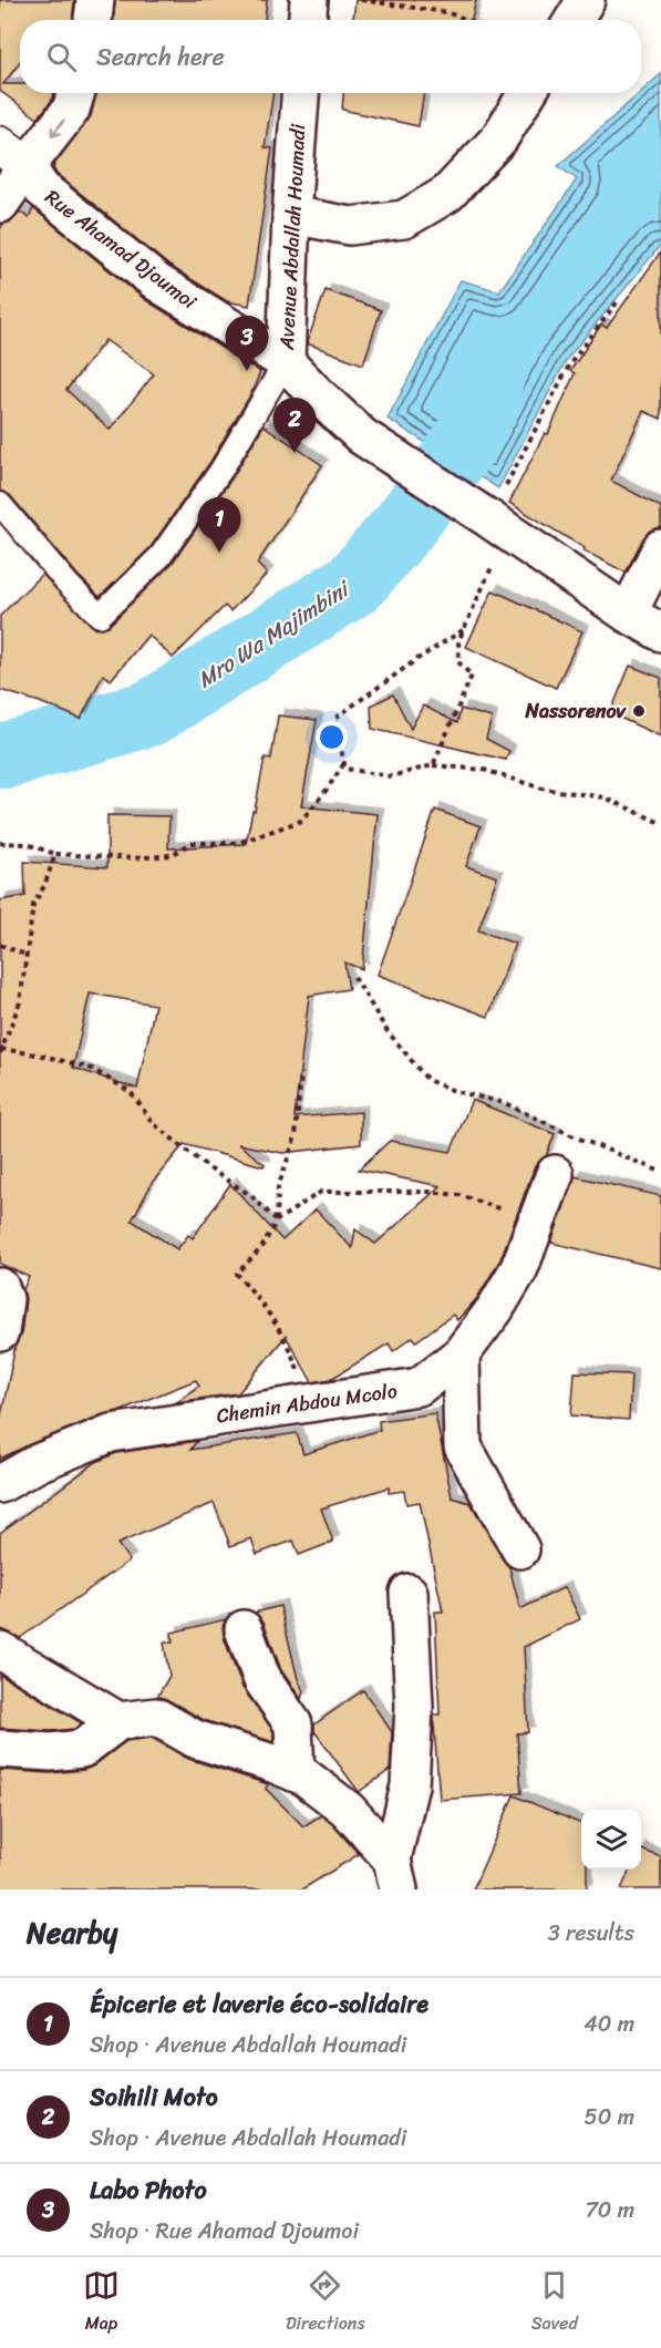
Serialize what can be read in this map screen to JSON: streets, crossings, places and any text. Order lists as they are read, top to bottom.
{
  "streets": {
    "street": ["Avenue Abdallah Houmadi", "Rue Ahamad Djoumoi", "Chemin Abdou Mcolo"]
  },
  "crossings": [
    ["Avenue Abdallah Houmadi", "Rue Ahamad Djoumoi"]
  ],
  "water": ["Mro Wa Majimbini"],
  "places": ["Nassorenov"],
  "page": {
    "search": "Search here",
    "pins": ["3", "2", "1"],
    "heading": ["Nearby", "3 results"],
    "list": [
      {
        "mark": "1",
        "name": "Épicerie et laverie éco-solidaire",
        "note": "Shop · Avenue Abdallah Houmadi",
        "value": "40 m"
      },
      {
        "mark": "2",
        "name": "Soihili Moto",
        "note": "Shop · Avenue Abdallah Houmadi",
        "value": "50 m"
      },
      {
        "mark": "3",
        "name": "Labo Photo",
        "note": "Shop · Rue Ahamad Djoumoi",
        "value": "70 m"
      }
    ],
    "nav": ["Map", "Directions", "Saved"]
  }
}
